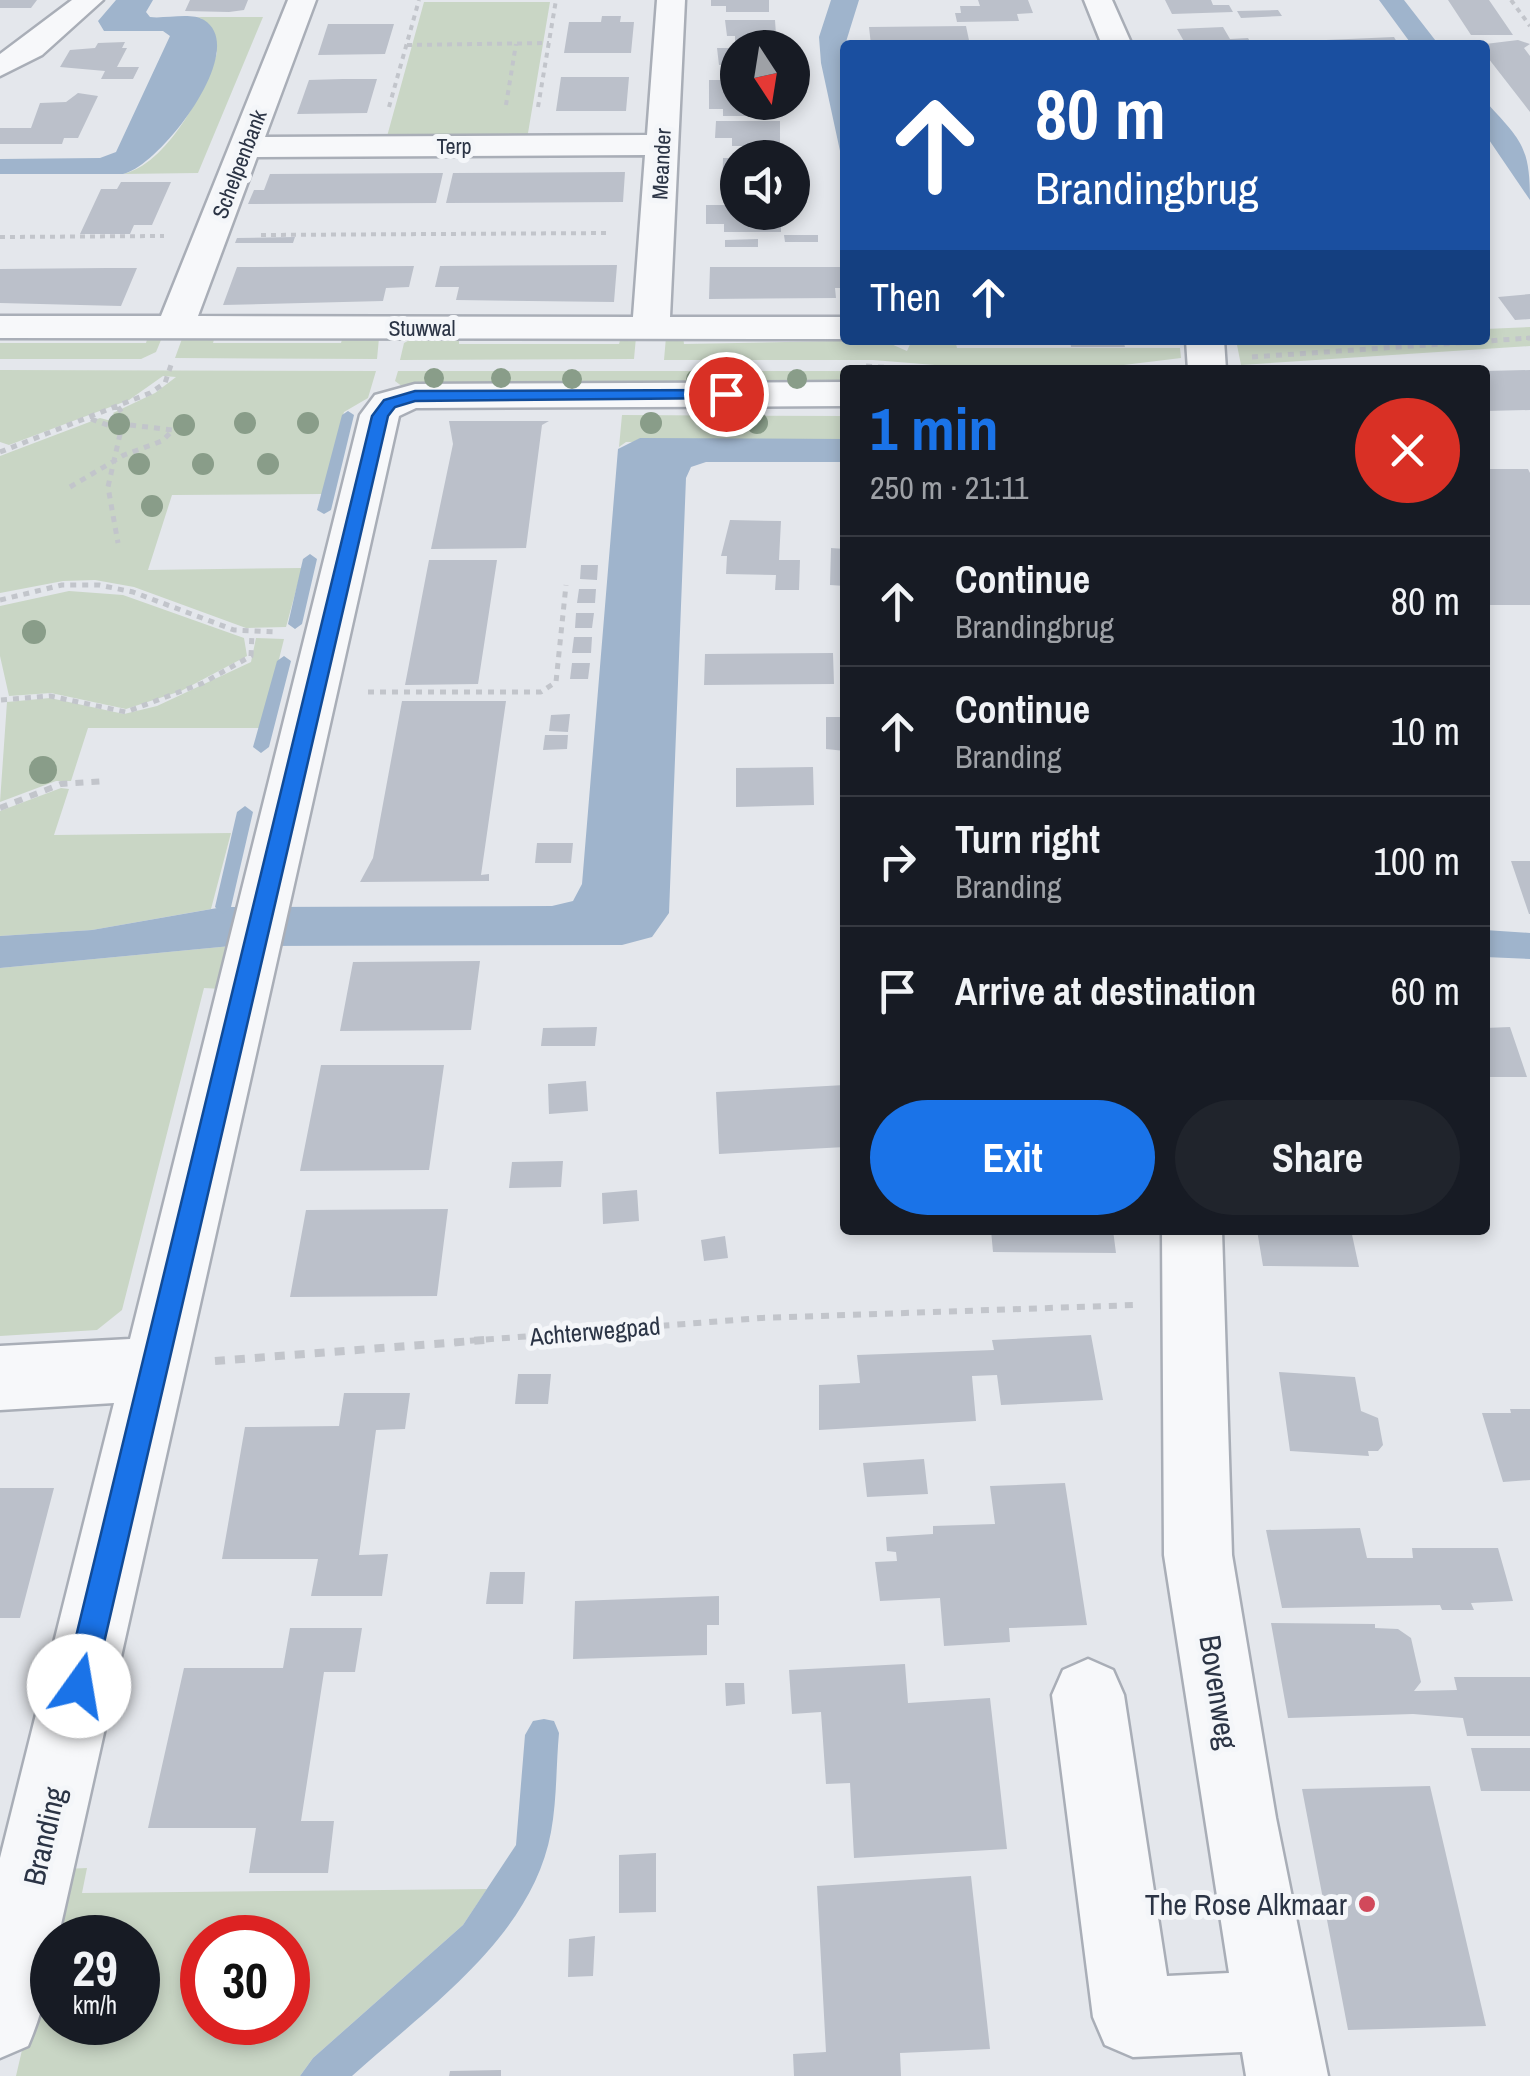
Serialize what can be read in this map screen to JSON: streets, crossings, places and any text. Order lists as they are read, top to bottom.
{
  "streets": {
    "street": [
      "Terp",
      "Schelpenbank",
      "Meander",
      "Stuwwal",
      "Bovenweg",
      "Branding"
    ],
    "path": ["Achterwegpad"]
  },
  "crossings": [
    ["Terp", "Schelpenbank"],
    ["Terp", "Meander"],
    ["Schelpenbank", "Stuwwal"],
    ["Meander", "Stuwwal"],
    ["Achterwegpad", "Bovenweg"],
    ["Achterwegpad", "Branding"]
  ],
  "places": ["The Rose Alkmaar"],
  "north": "bottom",
  "page": {
    "turn": ["80 m", "Brandingbrug"],
    "then": "Then",
    "heading": ["1 min", "250 m · 21:11"],
    "list": [
      {
        "name": "Continue",
        "note": "Brandingbrug",
        "value": "80 m"
      },
      {
        "name": "Continue",
        "note": "Branding",
        "value": "10 m"
      },
      {
        "name": "Turn right",
        "note": "Branding",
        "value": "100 m"
      },
      {
        "name": "Arrive at destination",
        "value": "60 m"
      }
    ],
    "buttons": ["Exit", "Share"],
    "speed": "29 km/h",
    "limit": "30"
  }
}
